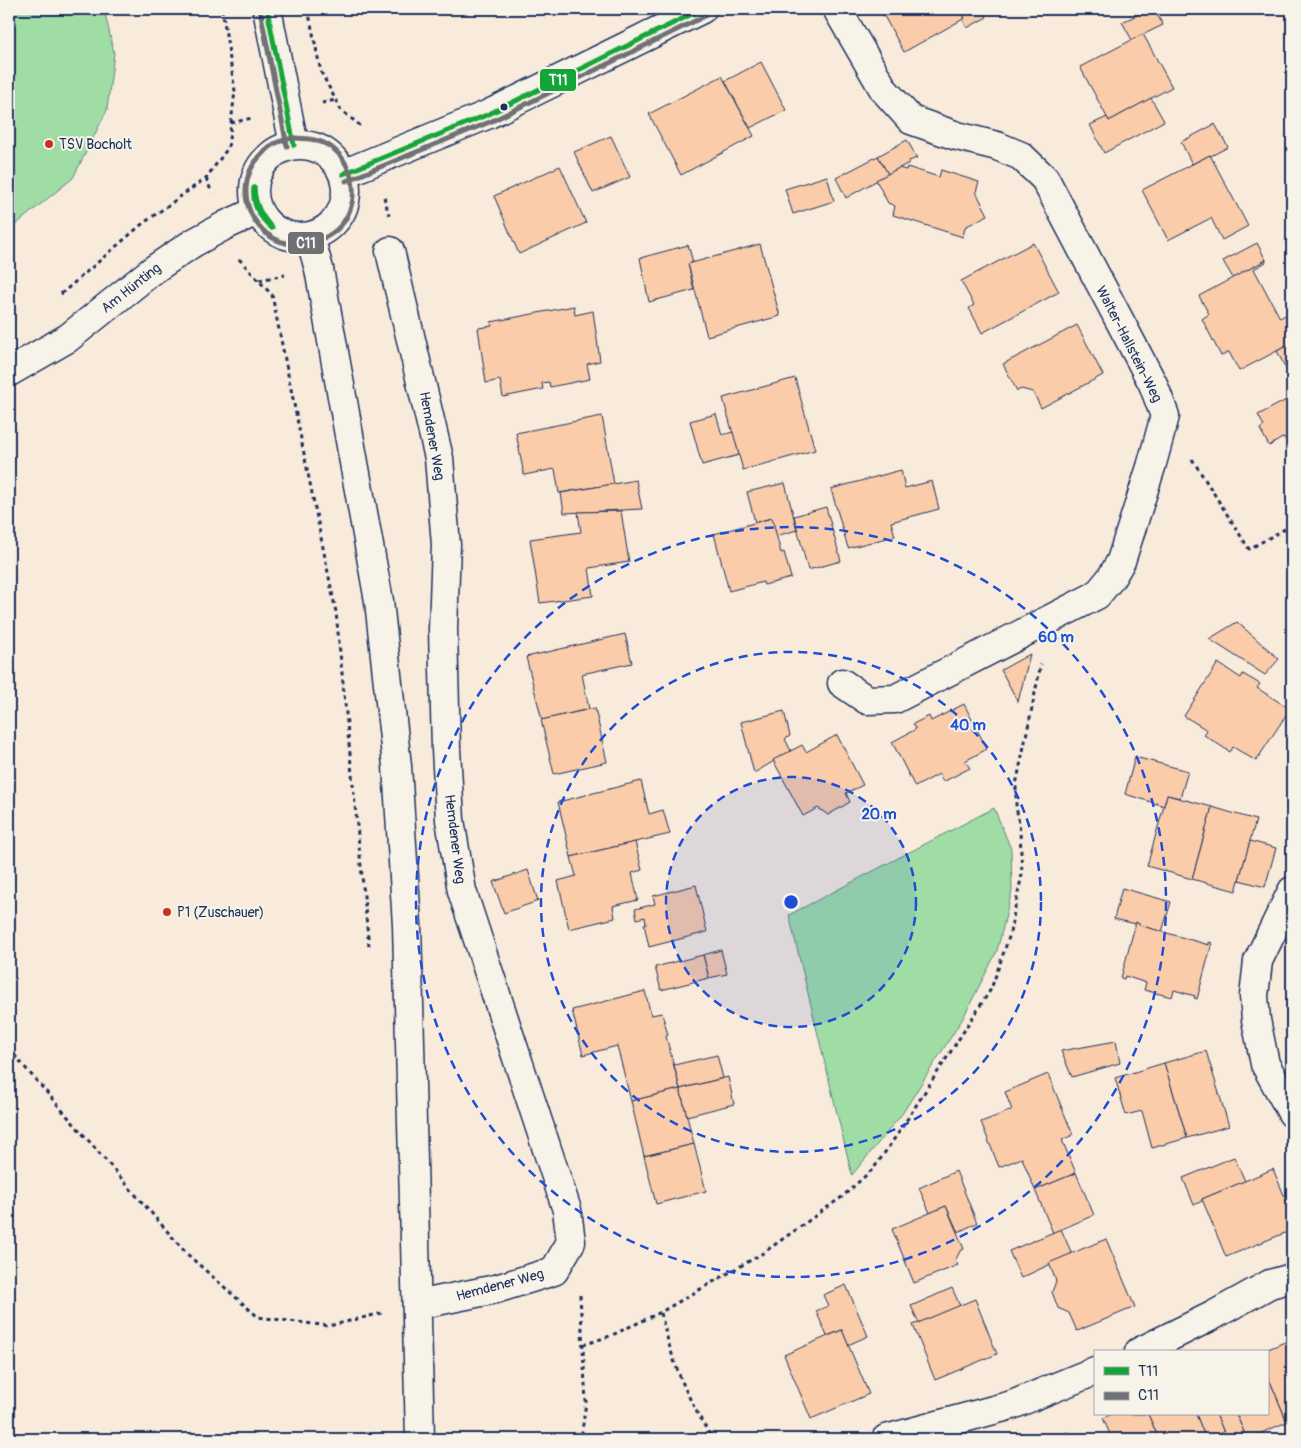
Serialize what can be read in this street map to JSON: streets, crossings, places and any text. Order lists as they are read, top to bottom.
{
  "streets": {
    "street": ["Am Hünting", "Walter-Hallstein-Weg", "Hemdener Weg"]
  },
  "places": ["TSV Bocholt", "P1 (Zuschauer)"],
  "lines": ["transit line T11", "transit line C11"],
  "legend": ["T11", "C11"],
  "rings": ["60 m", "40 m", "20 m"]
}
